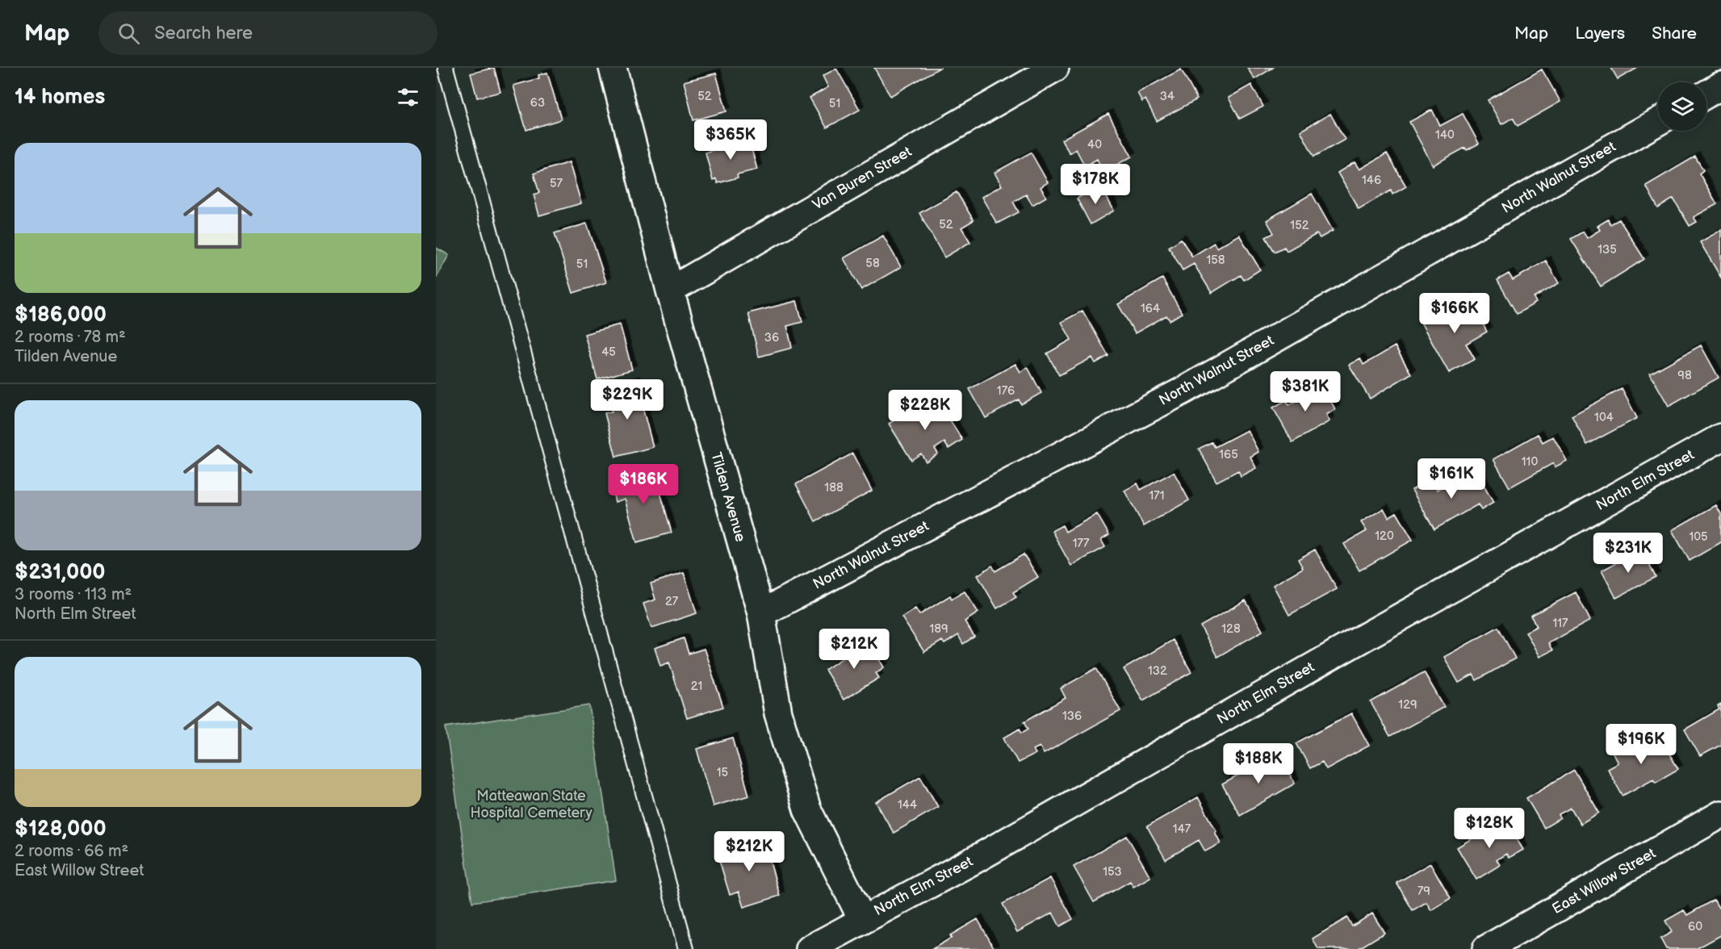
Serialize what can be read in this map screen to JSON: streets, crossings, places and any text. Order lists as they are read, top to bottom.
{
  "streets": {
    "street": [
      "North Walnut Street",
      "Van Buren Street",
      "North Elm Street",
      "Tilden Avenue",
      "East Willow Street"
    ]
  },
  "crossings": [
    ["North Walnut Street", "Tilden Avenue"],
    ["Van Buren Street", "Tilden Avenue"],
    ["North Elm Street", "Tilden Avenue"]
  ],
  "parks": ["Matteawan State Hospital Cemetery"],
  "house_numbers": [
    "52",
    "34",
    "63",
    "51",
    "140",
    "40",
    "146",
    "57",
    "52",
    "152",
    "135",
    "158",
    "58",
    "51",
    "164",
    "36",
    "45",
    "98",
    "176",
    "104",
    "165",
    "110",
    "188",
    "171",
    "120",
    "105",
    "177",
    "27",
    "117",
    "189",
    "128",
    "132",
    "21",
    "129",
    "136",
    "15",
    "144",
    "147",
    "153",
    "79",
    "60"
  ],
  "page": {
    "header": "Map",
    "search": "Search here",
    "nav": ["Map", "Layers", "Share"],
    "heading": "14 homes",
    "price": [
      "$365K",
      "$178K",
      "$166K",
      "$381K",
      "$229K",
      "$228K",
      "$161K",
      "$186K",
      "$231K",
      "$212K",
      "$196K",
      "$188K",
      "$128K",
      "$212K"
    ],
    "list": [
      {
        "name": "$186,000",
        "note": "2 rooms · 78 m² · Tilden Avenue"
      },
      {
        "name": "$231,000",
        "note": "3 rooms · 113 m² · North Elm Street"
      },
      {
        "name": "$128,000",
        "note": "2 rooms · 66 m² · East Willow Street"
      }
    ]
  }
}
